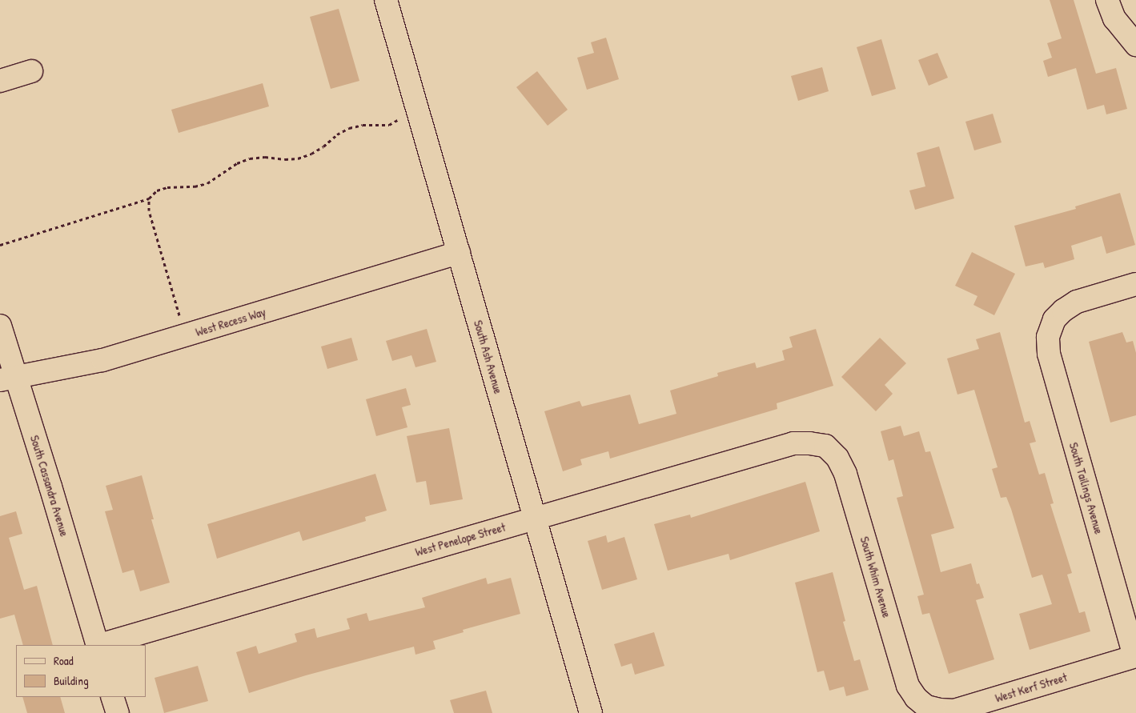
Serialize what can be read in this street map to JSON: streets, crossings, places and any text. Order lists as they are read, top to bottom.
{
  "streets": {
    "street": [
      "West Recess Way",
      "South Ash Avenue",
      "South Cassandra Avenue",
      "South Tailings Avenue",
      "West Penelope Street",
      "South Whim Avenue",
      "West Kerf Street"
    ]
  },
  "crossings": [
    ["West Recess Way", "South Ash Avenue"],
    ["West Recess Way", "South Cassandra Avenue"],
    ["South Ash Avenue", "West Penelope Street"],
    ["South Tailings Avenue", "West Kerf Street"],
    ["West Penelope Street", "South Whim Avenue"],
    ["South Whim Avenue", "West Kerf Street"]
  ],
  "legend": ["Road", "Building"]
}
